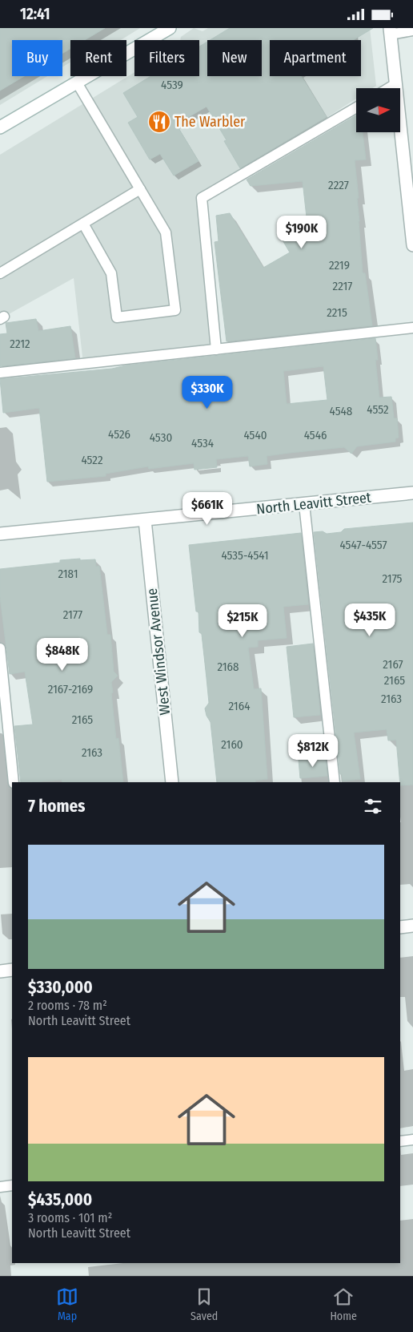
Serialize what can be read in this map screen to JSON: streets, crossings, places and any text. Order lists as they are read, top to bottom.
{
  "streets": {
    "street": ["North Leavitt Street", "West Windsor Avenue"]
  },
  "crossings": [
    ["North Leavitt Street", "West Windsor Avenue"]
  ],
  "places": {
    "restaurant": ["The Warbler"]
  },
  "house_numbers": [
    "4539",
    "2227",
    "2219",
    "2217",
    "2215",
    "2212",
    "4552",
    "4548",
    "4526",
    "4540",
    "4546",
    "4530",
    "4534",
    "4522",
    "4547-4557",
    "4535-4541",
    "2181",
    "2175",
    "2177",
    "2167",
    "2168",
    "2165",
    "2167-2169",
    "2163",
    "2164",
    "2165",
    "2160",
    "2163"
  ],
  "north": "right",
  "page": {
    "status": "12:41",
    "chip": [
      "Buy",
      "Rent",
      "Filters",
      "New",
      "Apartment"
    ],
    "price": [
      "$190K",
      "$330K",
      "$661K",
      "$435K",
      "$215K",
      "$848K",
      "$812K"
    ],
    "heading": "7 homes",
    "list": [
      {
        "name": "$330,000",
        "note": "2 rooms · 78 m² · North Leavitt Street"
      },
      {
        "name": "$435,000",
        "note": "3 rooms · 101 m² · North Leavitt Street"
      }
    ],
    "tabs": ["Map", "Saved", "Home"]
  }
}
